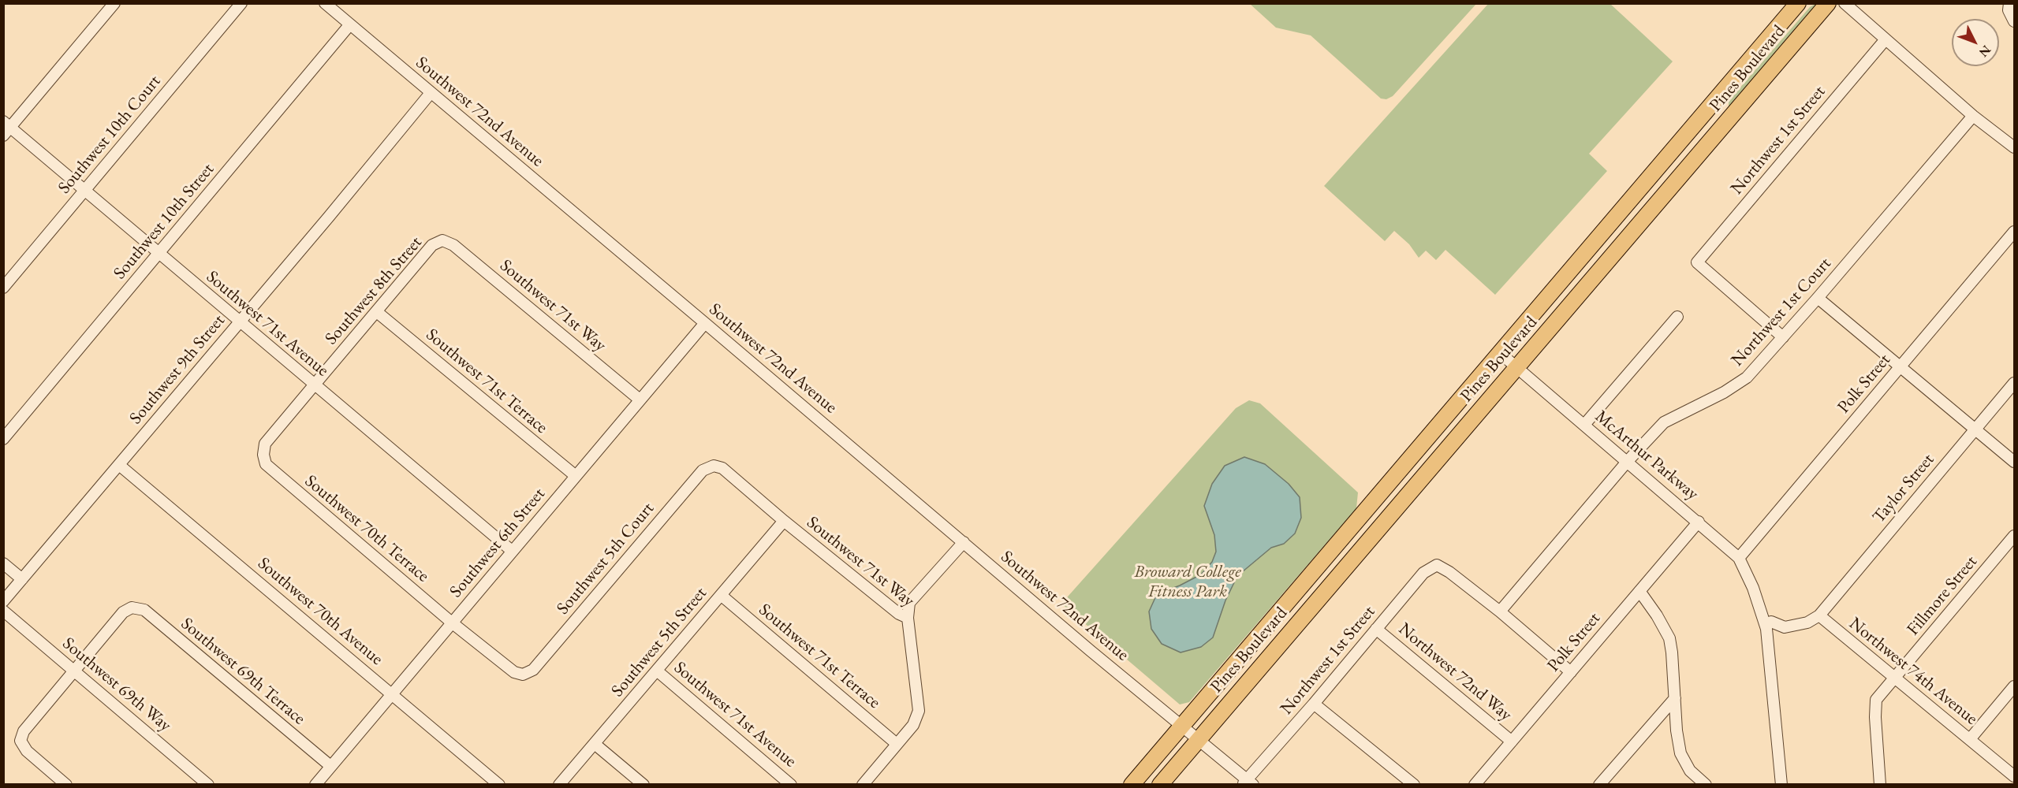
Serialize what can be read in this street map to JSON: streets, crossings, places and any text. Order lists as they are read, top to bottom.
{
  "streets": {
    "highway": ["Pines Boulevard"],
    "street": [
      "Southwest 72nd Avenue",
      "Southwest 10th Court",
      "Northwest 1st Street",
      "Southwest 10th Street",
      "Southwest 8th Street",
      "Southwest 71st Way",
      "Northwest 1st Court",
      "Southwest 71st Avenue",
      "Southwest 9th Street",
      "Southwest 71st Terrace",
      "Polk Street",
      "McArthur Parkway",
      "Taylor Street",
      "Southwest 70th Terrace",
      "Southwest 6th Street",
      "Southwest 5th Court",
      "Fillmore Street",
      "Southwest 70th Avenue",
      "Southwest 5th Street",
      "Southwest 69th Terrace",
      "Northwest 74th Avenue",
      "Northwest 72nd Way",
      "Southwest 69th Way"
    ]
  },
  "crossings": [
    ["Pines Boulevard", "Southwest 72nd Avenue"],
    ["Pines Boulevard", "McArthur Parkway"],
    ["Southwest 72nd Avenue", "Northwest 1st Street"],
    ["Southwest 72nd Avenue", "Southwest 10th Street"],
    ["Southwest 72nd Avenue", "Southwest 9th Street"],
    ["Southwest 72nd Avenue", "Southwest 6th Street"],
    ["Southwest 10th Court", "Southwest 71st Avenue"],
    ["Northwest 1st Street", "Northwest 1st Court"],
    ["Northwest 1st Street", "Northwest 72nd Way"],
    ["Southwest 10th Street", "Southwest 71st Avenue"],
    ["Southwest 8th Street", "Southwest 71st Way"],
    ["Southwest 8th Street", "Southwest 71st Avenue"],
    ["Southwest 8th Street", "Southwest 71st Terrace"],
    ["Southwest 8th Street", "Southwest 70th Terrace"],
    ["Southwest 71st Way", "Southwest 71st Terrace"],
    ["Southwest 71st Way", "Southwest 6th Street"],
    ["Southwest 71st Way", "Southwest 5th Court"],
    ["Southwest 71st Way", "Southwest 5th Street"],
    ["Northwest 1st Court", "McArthur Parkway"],
    ["Southwest 71st Avenue", "Southwest 9th Street"],
    ["Southwest 71st Avenue", "Southwest 6th Street"],
    ["Southwest 71st Avenue", "Southwest 5th Street"],
    ["Southwest 9th Street", "Southwest 70th Avenue"],
    ["Southwest 71st Terrace", "Southwest 6th Street"],
    ["Southwest 71st Terrace", "Southwest 5th Street"],
    ["Polk Street", "McArthur Parkway"],
    ["Polk Street", "Northwest 72nd Way"],
    ["Taylor Street", "Northwest 74th Avenue"],
    ["Southwest 70th Terrace", "Southwest 6th Street"],
    ["Southwest 70th Terrace", "Southwest 5th Court"],
    ["Southwest 6th Street", "Southwest 70th Avenue"],
    ["Southwest 6th Street", "Southwest 69th Terrace"],
    ["Fillmore Street", "Northwest 74th Avenue"],
    ["Southwest 69th Terrace", "Southwest 69th Way"]
  ],
  "parks": ["Broward College Fitness Park"],
  "north": "bottom right"
}
